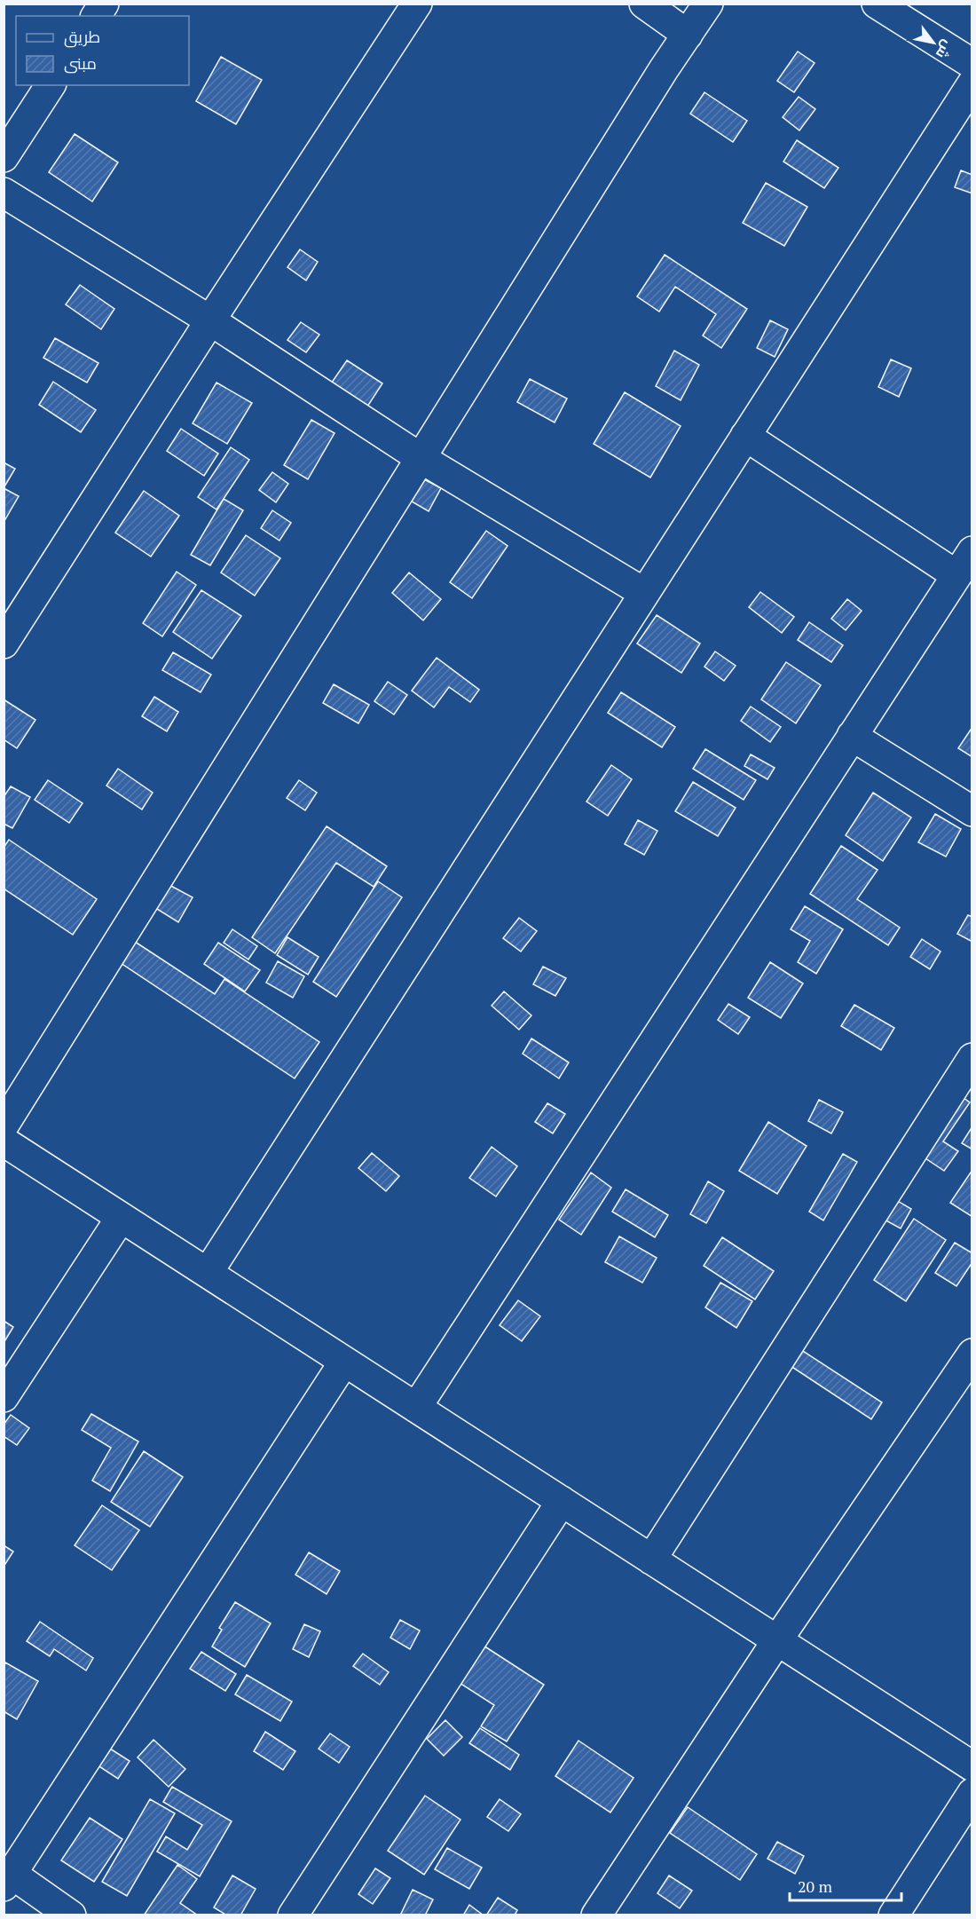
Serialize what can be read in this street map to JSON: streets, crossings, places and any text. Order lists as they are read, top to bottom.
{
  "legend": ["طريق", "مبنى"],
  "scale_bar": "20 m",
  "north": "bottom right"
}
